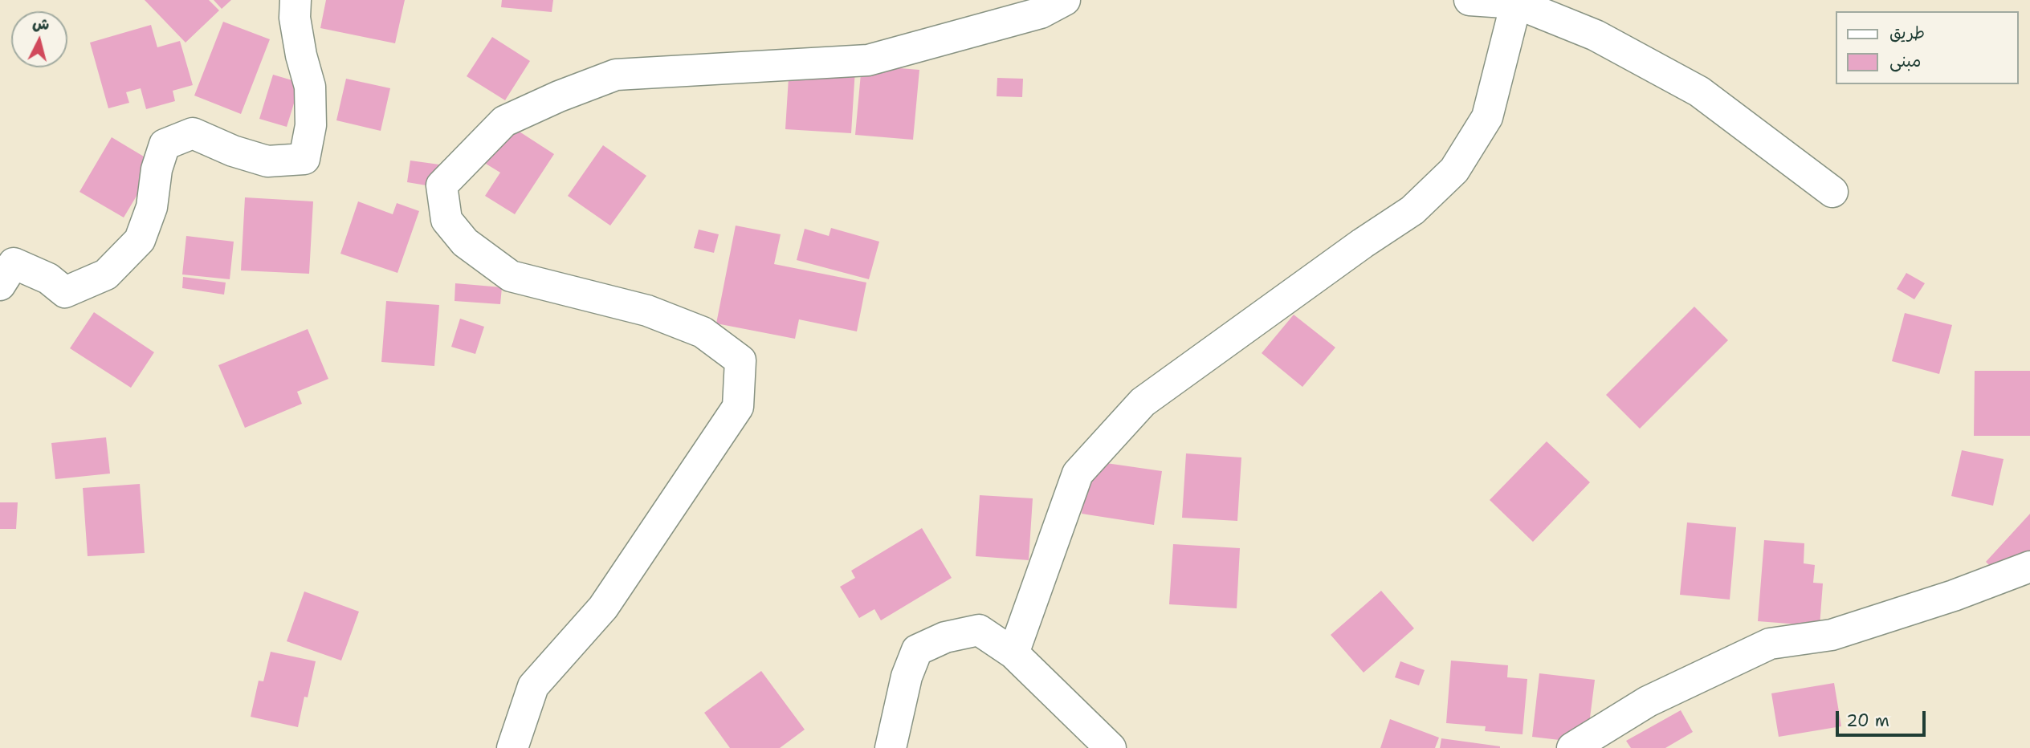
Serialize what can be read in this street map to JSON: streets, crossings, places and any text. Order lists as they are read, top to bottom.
{
  "legend": ["طريق", "مبنى"],
  "scale_bar": "20 m",
  "north": "top"
}
